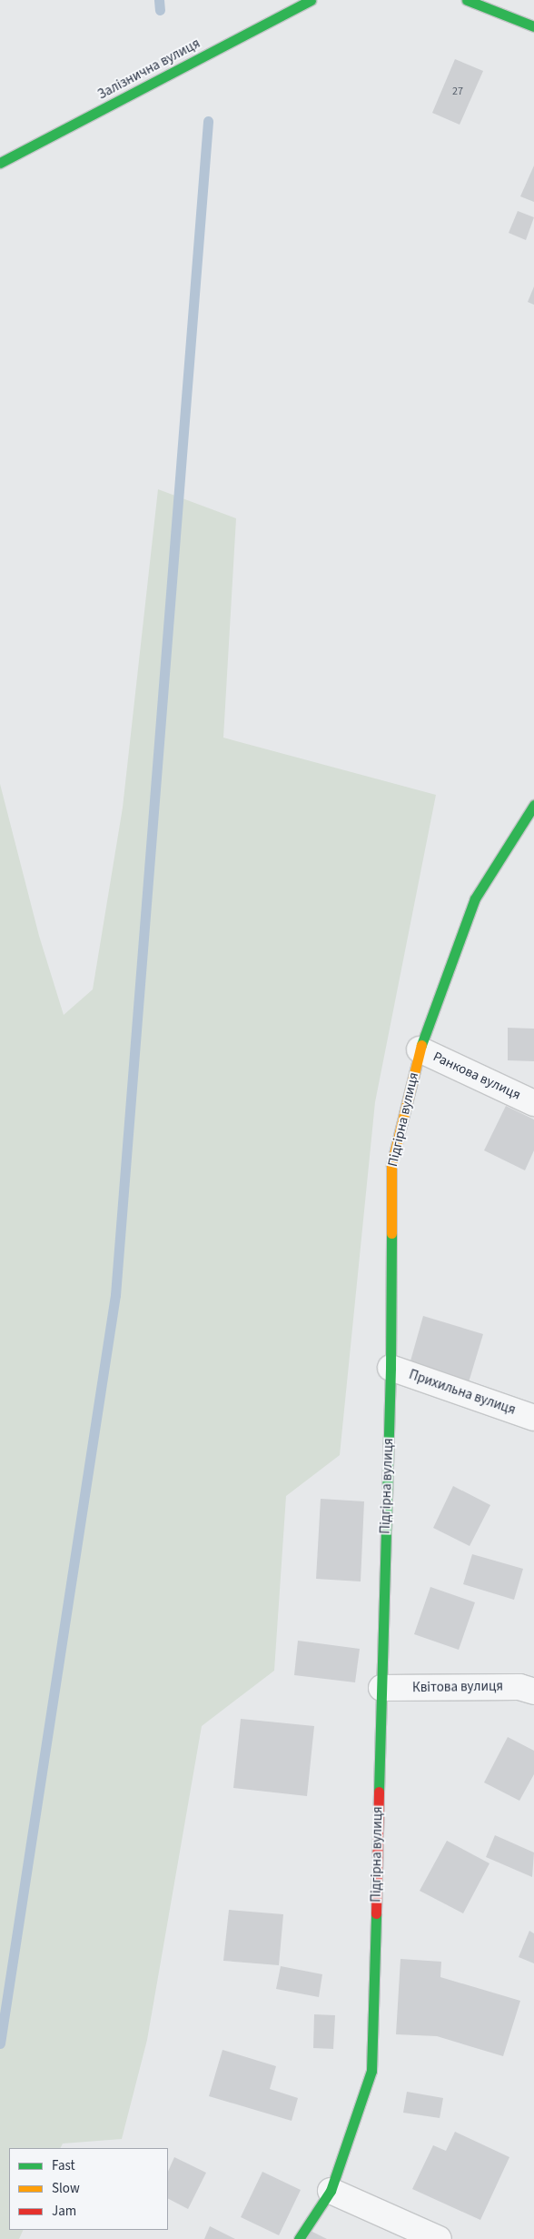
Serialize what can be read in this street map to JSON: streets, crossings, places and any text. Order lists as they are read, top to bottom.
{
  "streets": {
    "street": [
      "Залізнична вулиця",
      "Ранкова вулиця",
      "Підгірна вулиця",
      "Прихильна вулиця",
      "Квітова вулиця"
    ]
  },
  "crossings": [
    ["Ранкова вулиця", "Підгірна вулиця"],
    ["Підгірна вулиця", "Прихильна вулиця"],
    ["Підгірна вулиця", "Квітова вулиця"]
  ],
  "house_numbers": ["27"],
  "legend": ["Fast", "Slow", "Jam"]
}
